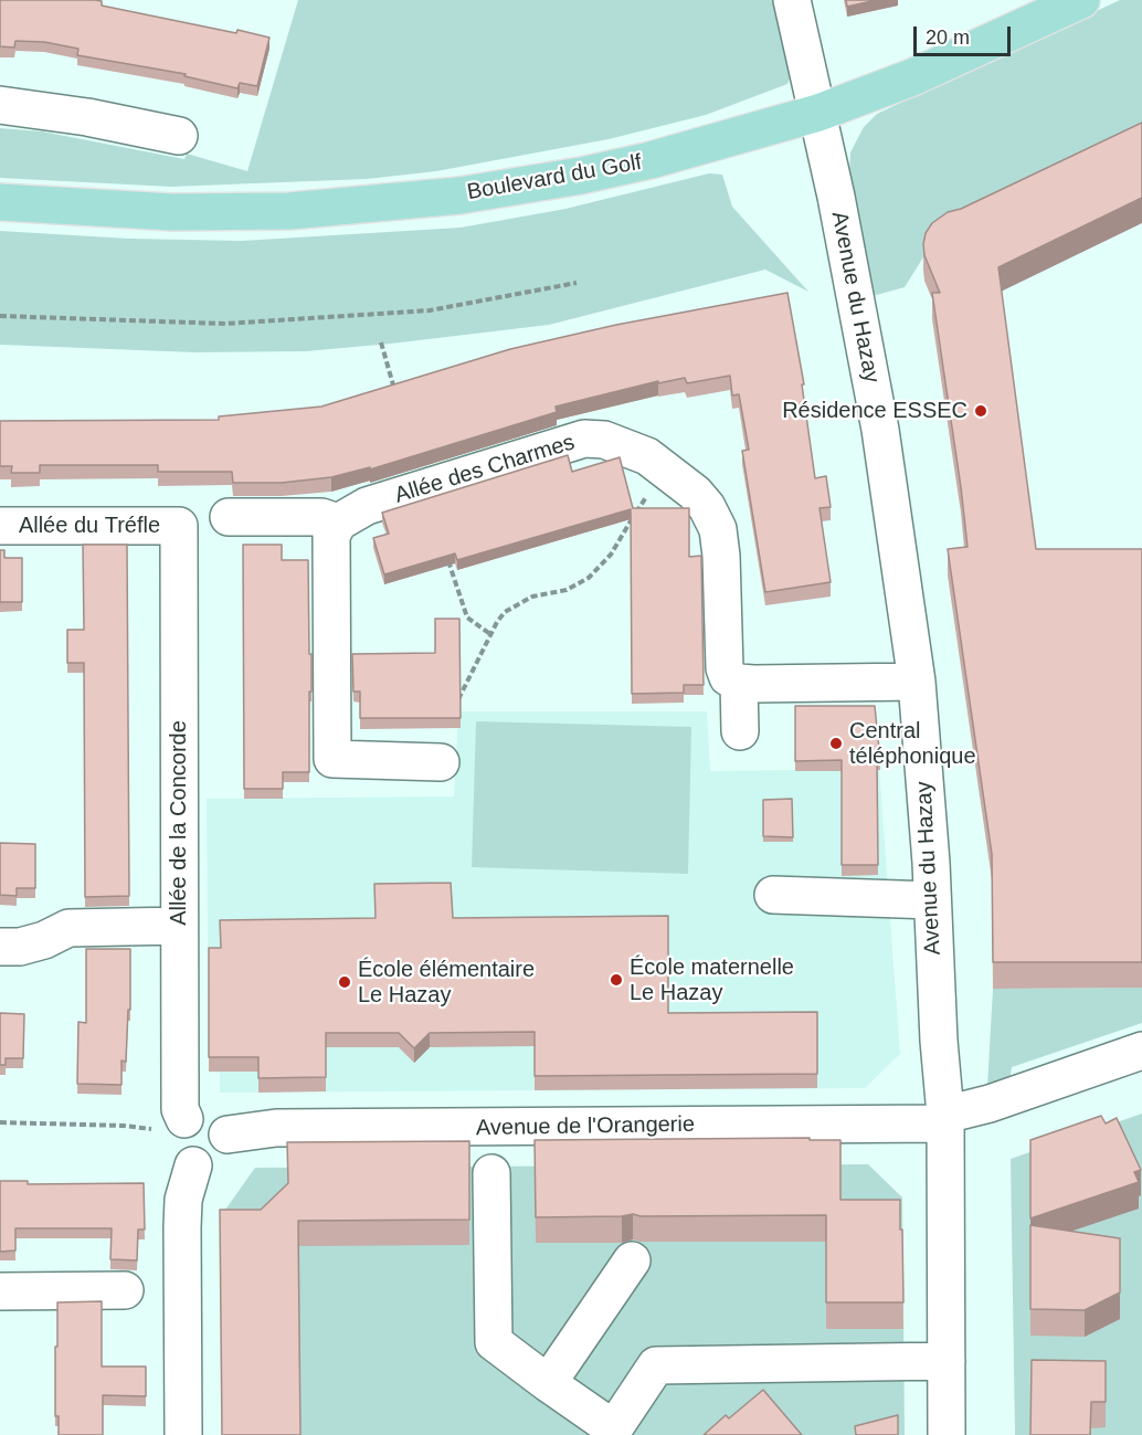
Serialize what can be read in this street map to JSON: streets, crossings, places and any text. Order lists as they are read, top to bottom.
{
  "streets": {
    "main road": ["Boulevard du Golf"],
    "street": [
      "Avenue du Hazay",
      "Allée des Charmes",
      "Allée du Tréfle",
      "Allée de la Concorde",
      "Avenue de l'Orangerie"
    ]
  },
  "crossings": [
    ["Boulevard du Golf", "Avenue du Hazay"],
    ["Avenue du Hazay", "Avenue de l'Orangerie"],
    ["Allée du Tréfle", "Allée de la Concorde"],
    ["Allée de la Concorde", "Avenue de l'Orangerie"]
  ],
  "places": [
    "Résidence ESSEC",
    "Central téléphonique",
    "École maternelle Le Hazay",
    "École élémentaire Le Hazay"
  ],
  "scale_bar": "20 m"
}
